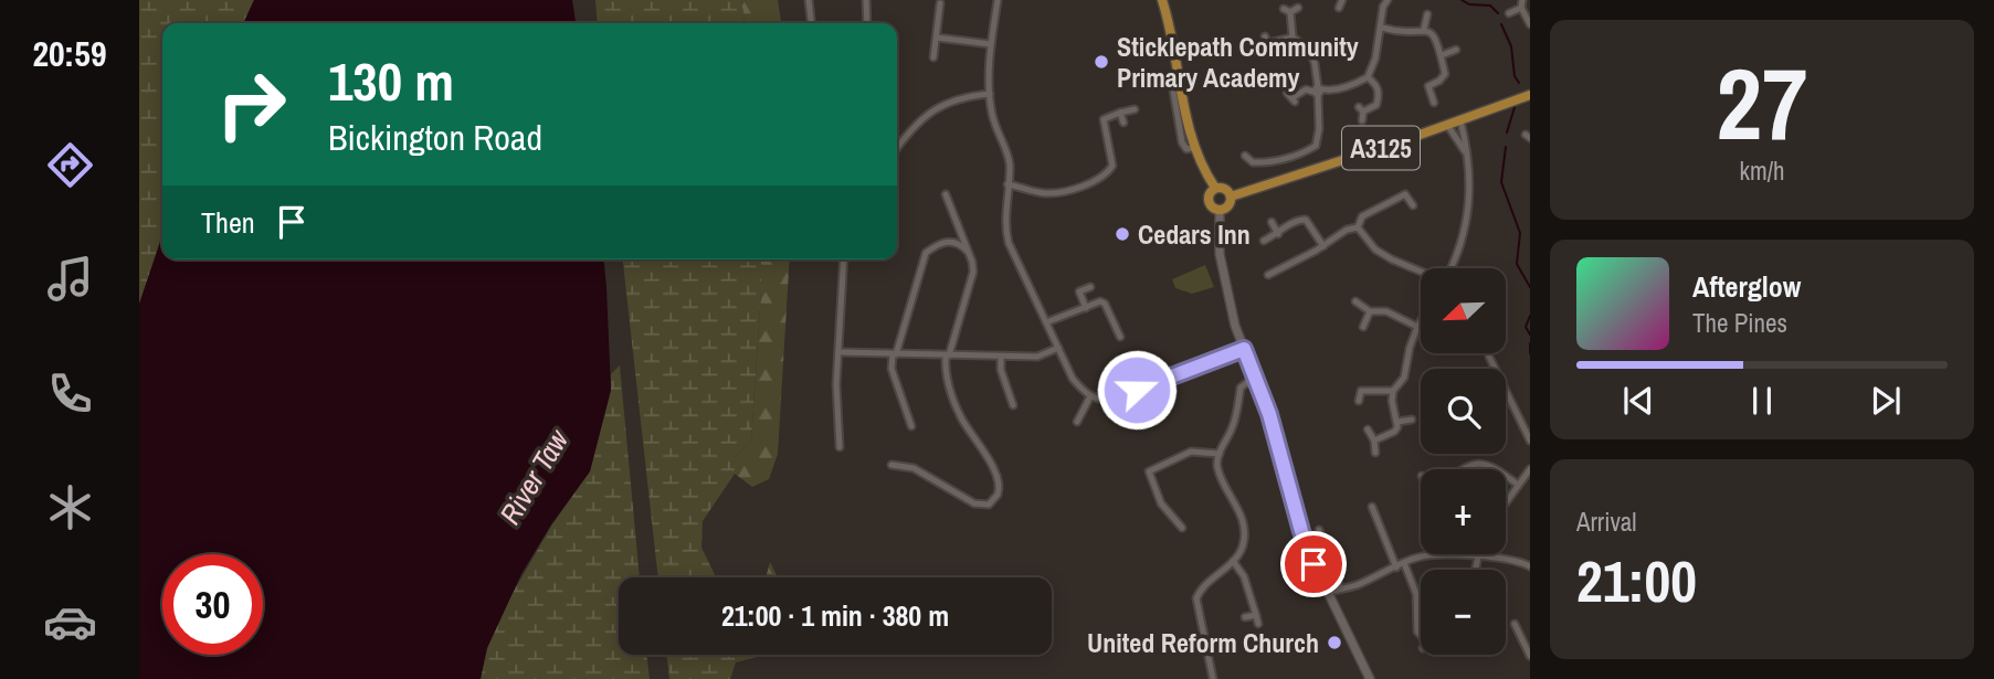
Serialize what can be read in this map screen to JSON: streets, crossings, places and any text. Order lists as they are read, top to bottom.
{
  "streets": {
    "main road": ["A3125"]
  },
  "water": ["River Taw"],
  "places": ["Sticklepath Community Primary Academy", "Cedars Inn", "United Reform Church"],
  "north": "bottom left",
  "page": {
    "tabs": "20:59",
    "tile": [
      ["27", "km/h"],
      ["Arrival", "21:00"]
    ],
    "turn": ["130 m", "Bickington Road"],
    "then": "Then",
    "song": ["Afterglow", "The Pines"],
    "map_buttons": ["+", "−"],
    "limit": "30",
    "trip": "21:00 · 1 min · 380 m"
  }
}
